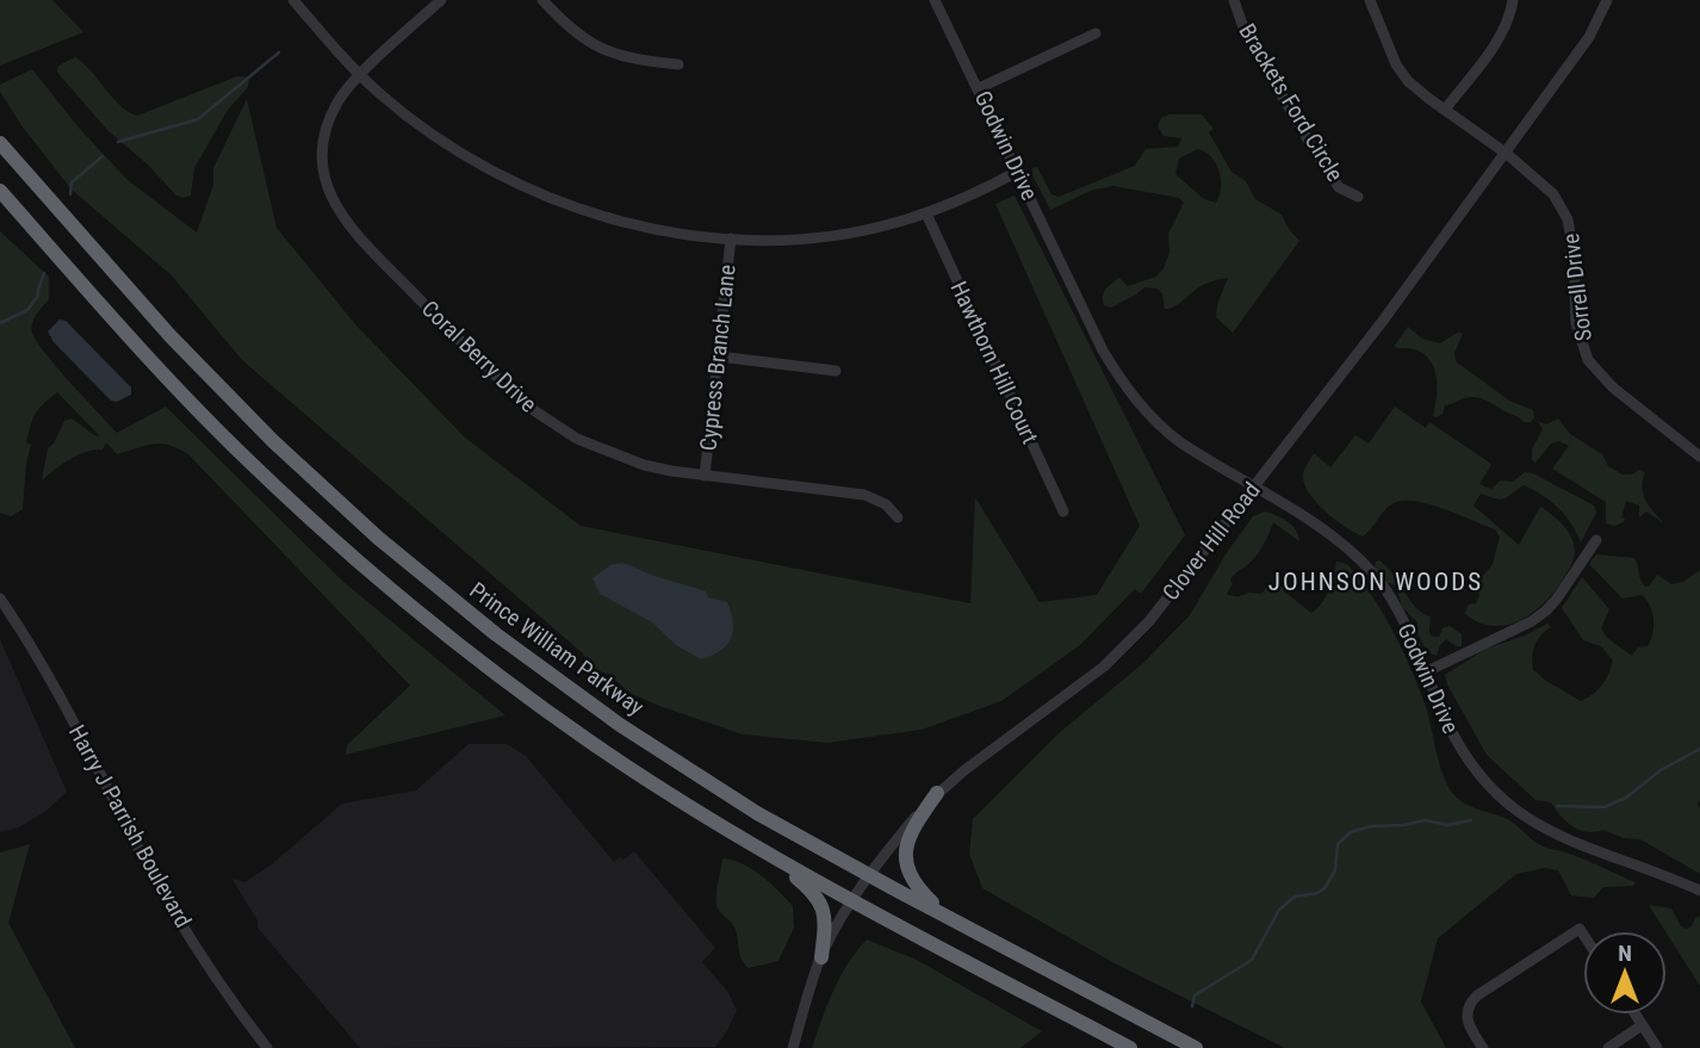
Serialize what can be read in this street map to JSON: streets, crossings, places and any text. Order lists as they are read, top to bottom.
{
  "streets": {
    "highway": ["Prince William Parkway"],
    "street": [
      "Brackets Ford Circle",
      "Godwin Drive",
      "Sorrell Drive",
      "Coral Berry Drive",
      "Cypress Branch Lane",
      "Hawthorn Hill Court",
      "Clover Hill Road",
      "Harry J Parrish Boulevard"
    ]
  },
  "crossings": [
    ["Godwin Drive", "Clover Hill Road"],
    ["Sorrell Drive", "Clover Hill Road"],
    ["Coral Berry Drive", "Cypress Branch Lane"],
    ["Clover Hill Road", "Prince William Parkway"]
  ],
  "districts": ["JOHNSON WOODS"],
  "north": "top"
}
